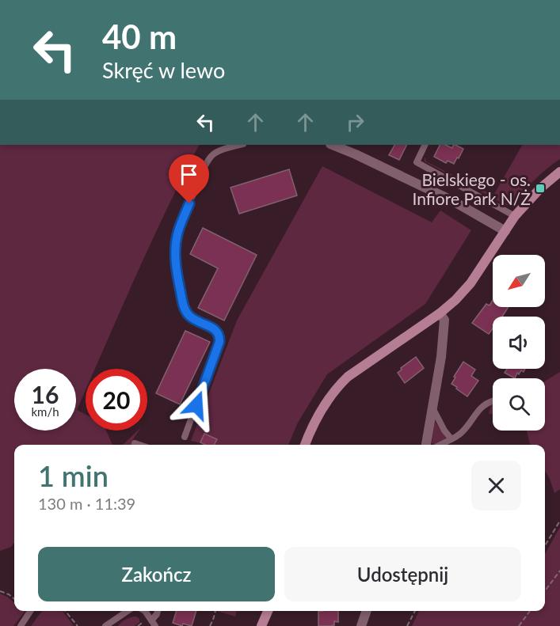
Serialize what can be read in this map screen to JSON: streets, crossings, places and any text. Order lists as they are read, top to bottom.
{
  "places": {
    "transit": ["Bielskiego - os. Infiore Park N/Ż"]
  },
  "north": "bottom left",
  "page": {
    "turn": ["40 m", "Skręć w lewo"],
    "speed": "16 km/h",
    "limit": "20",
    "heading": ["1 min", "130 m · 11:39"],
    "buttons": ["Zakończ", "Udostępnij"]
  }
}
